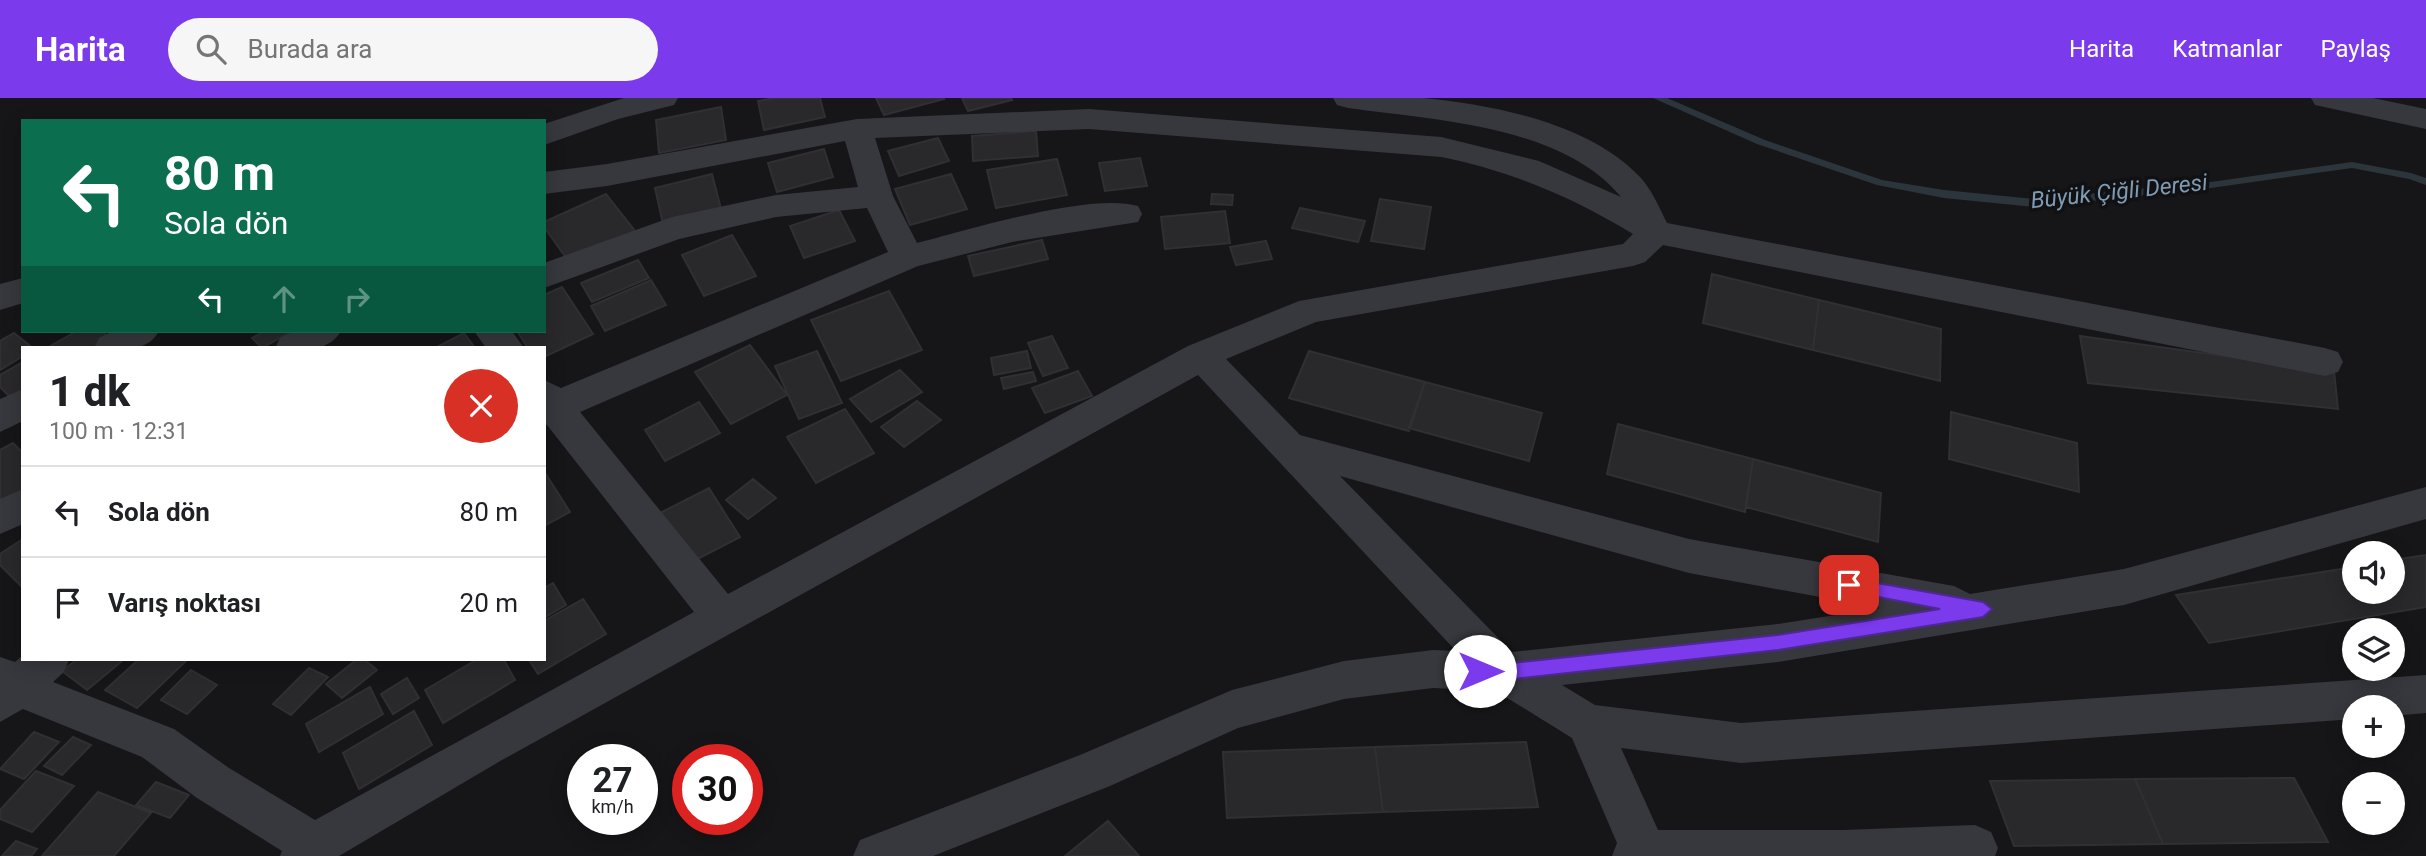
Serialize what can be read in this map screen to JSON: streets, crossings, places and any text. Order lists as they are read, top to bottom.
{
  "water": ["Büyük Çiğli Deresi"],
  "page": {
    "header": "Harita",
    "search": "Burada ara",
    "nav": ["Harita", "Katmanlar", "Paylaş"],
    "turn": ["80 m", "Sola dön"],
    "heading": ["1 dk", "100 m · 12:31"],
    "list": [
      {
        "name": "Sola dön",
        "value": "80 m"
      },
      {
        "name": "Varış noktası",
        "value": "20 m"
      }
    ],
    "map_buttons": ["+", "−"],
    "speed": "27 km/h",
    "limit": "30"
  }
}
